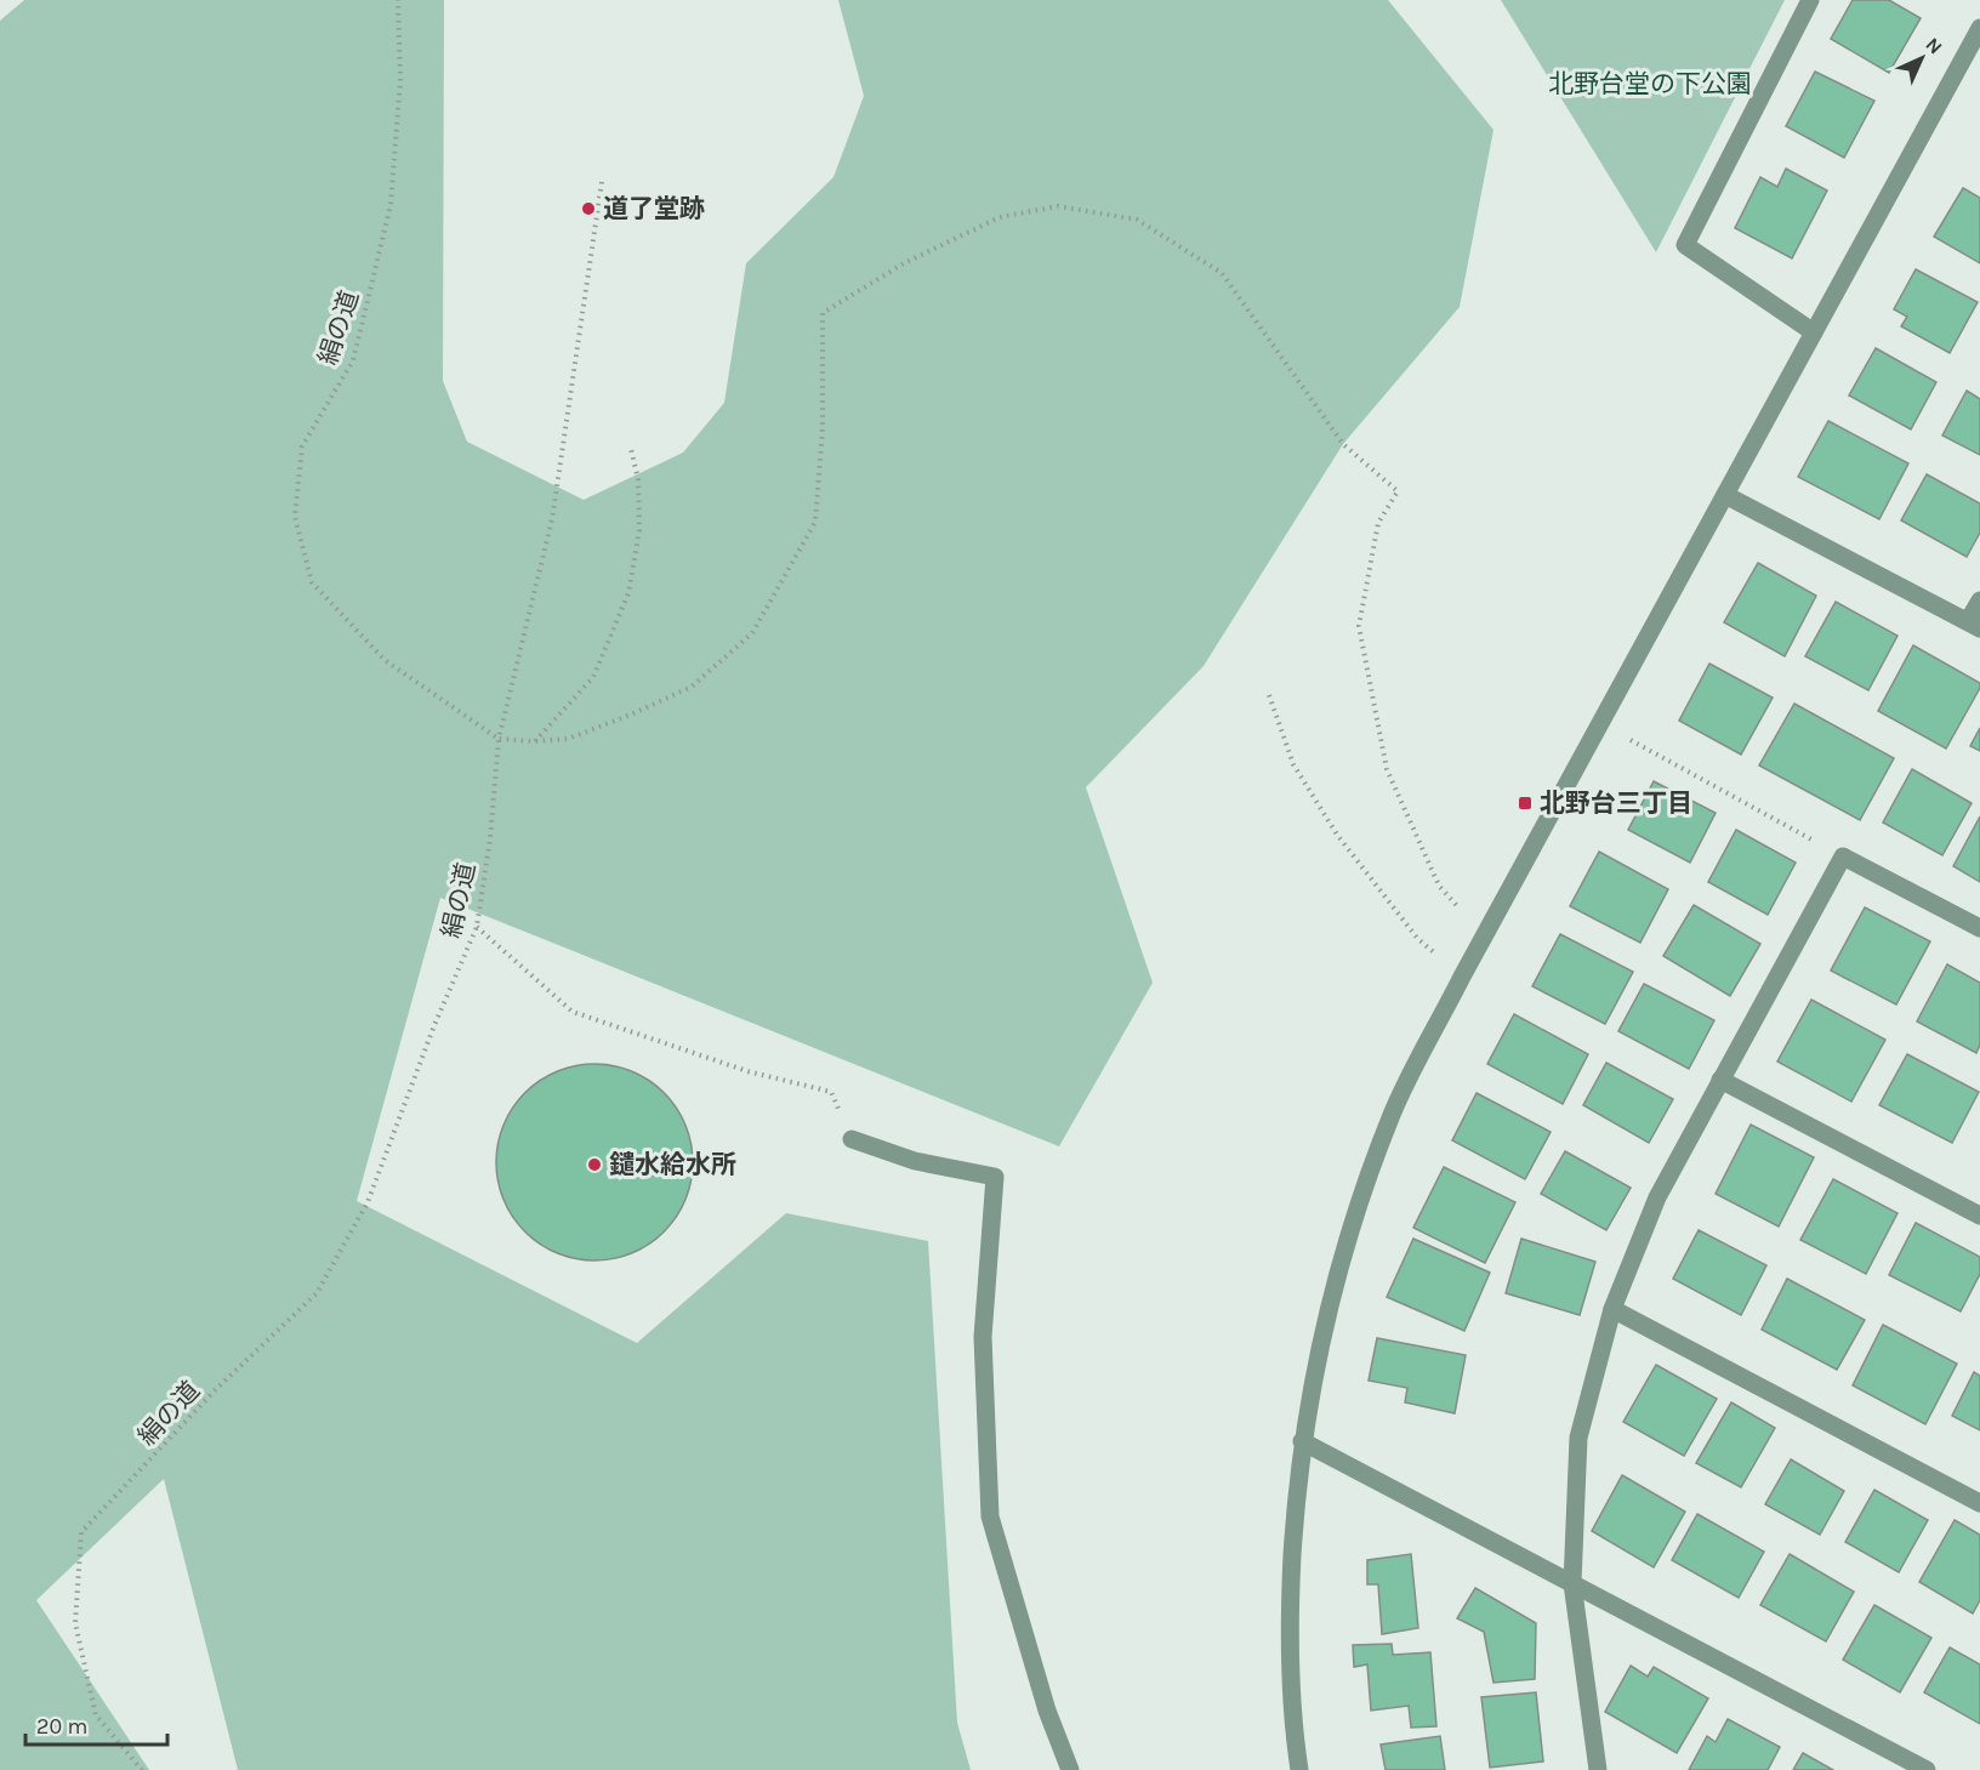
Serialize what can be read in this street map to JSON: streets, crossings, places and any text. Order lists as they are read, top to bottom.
{
  "streets": {
    "path": ["絹の道"]
  },
  "parks": ["北野台堂の下公園"],
  "places": {
    "other": ["道了堂跡", "鑓水給水所"],
    "transit": ["北野台三丁目"]
  },
  "scale_bar": "20 m",
  "north": "top right"
}
